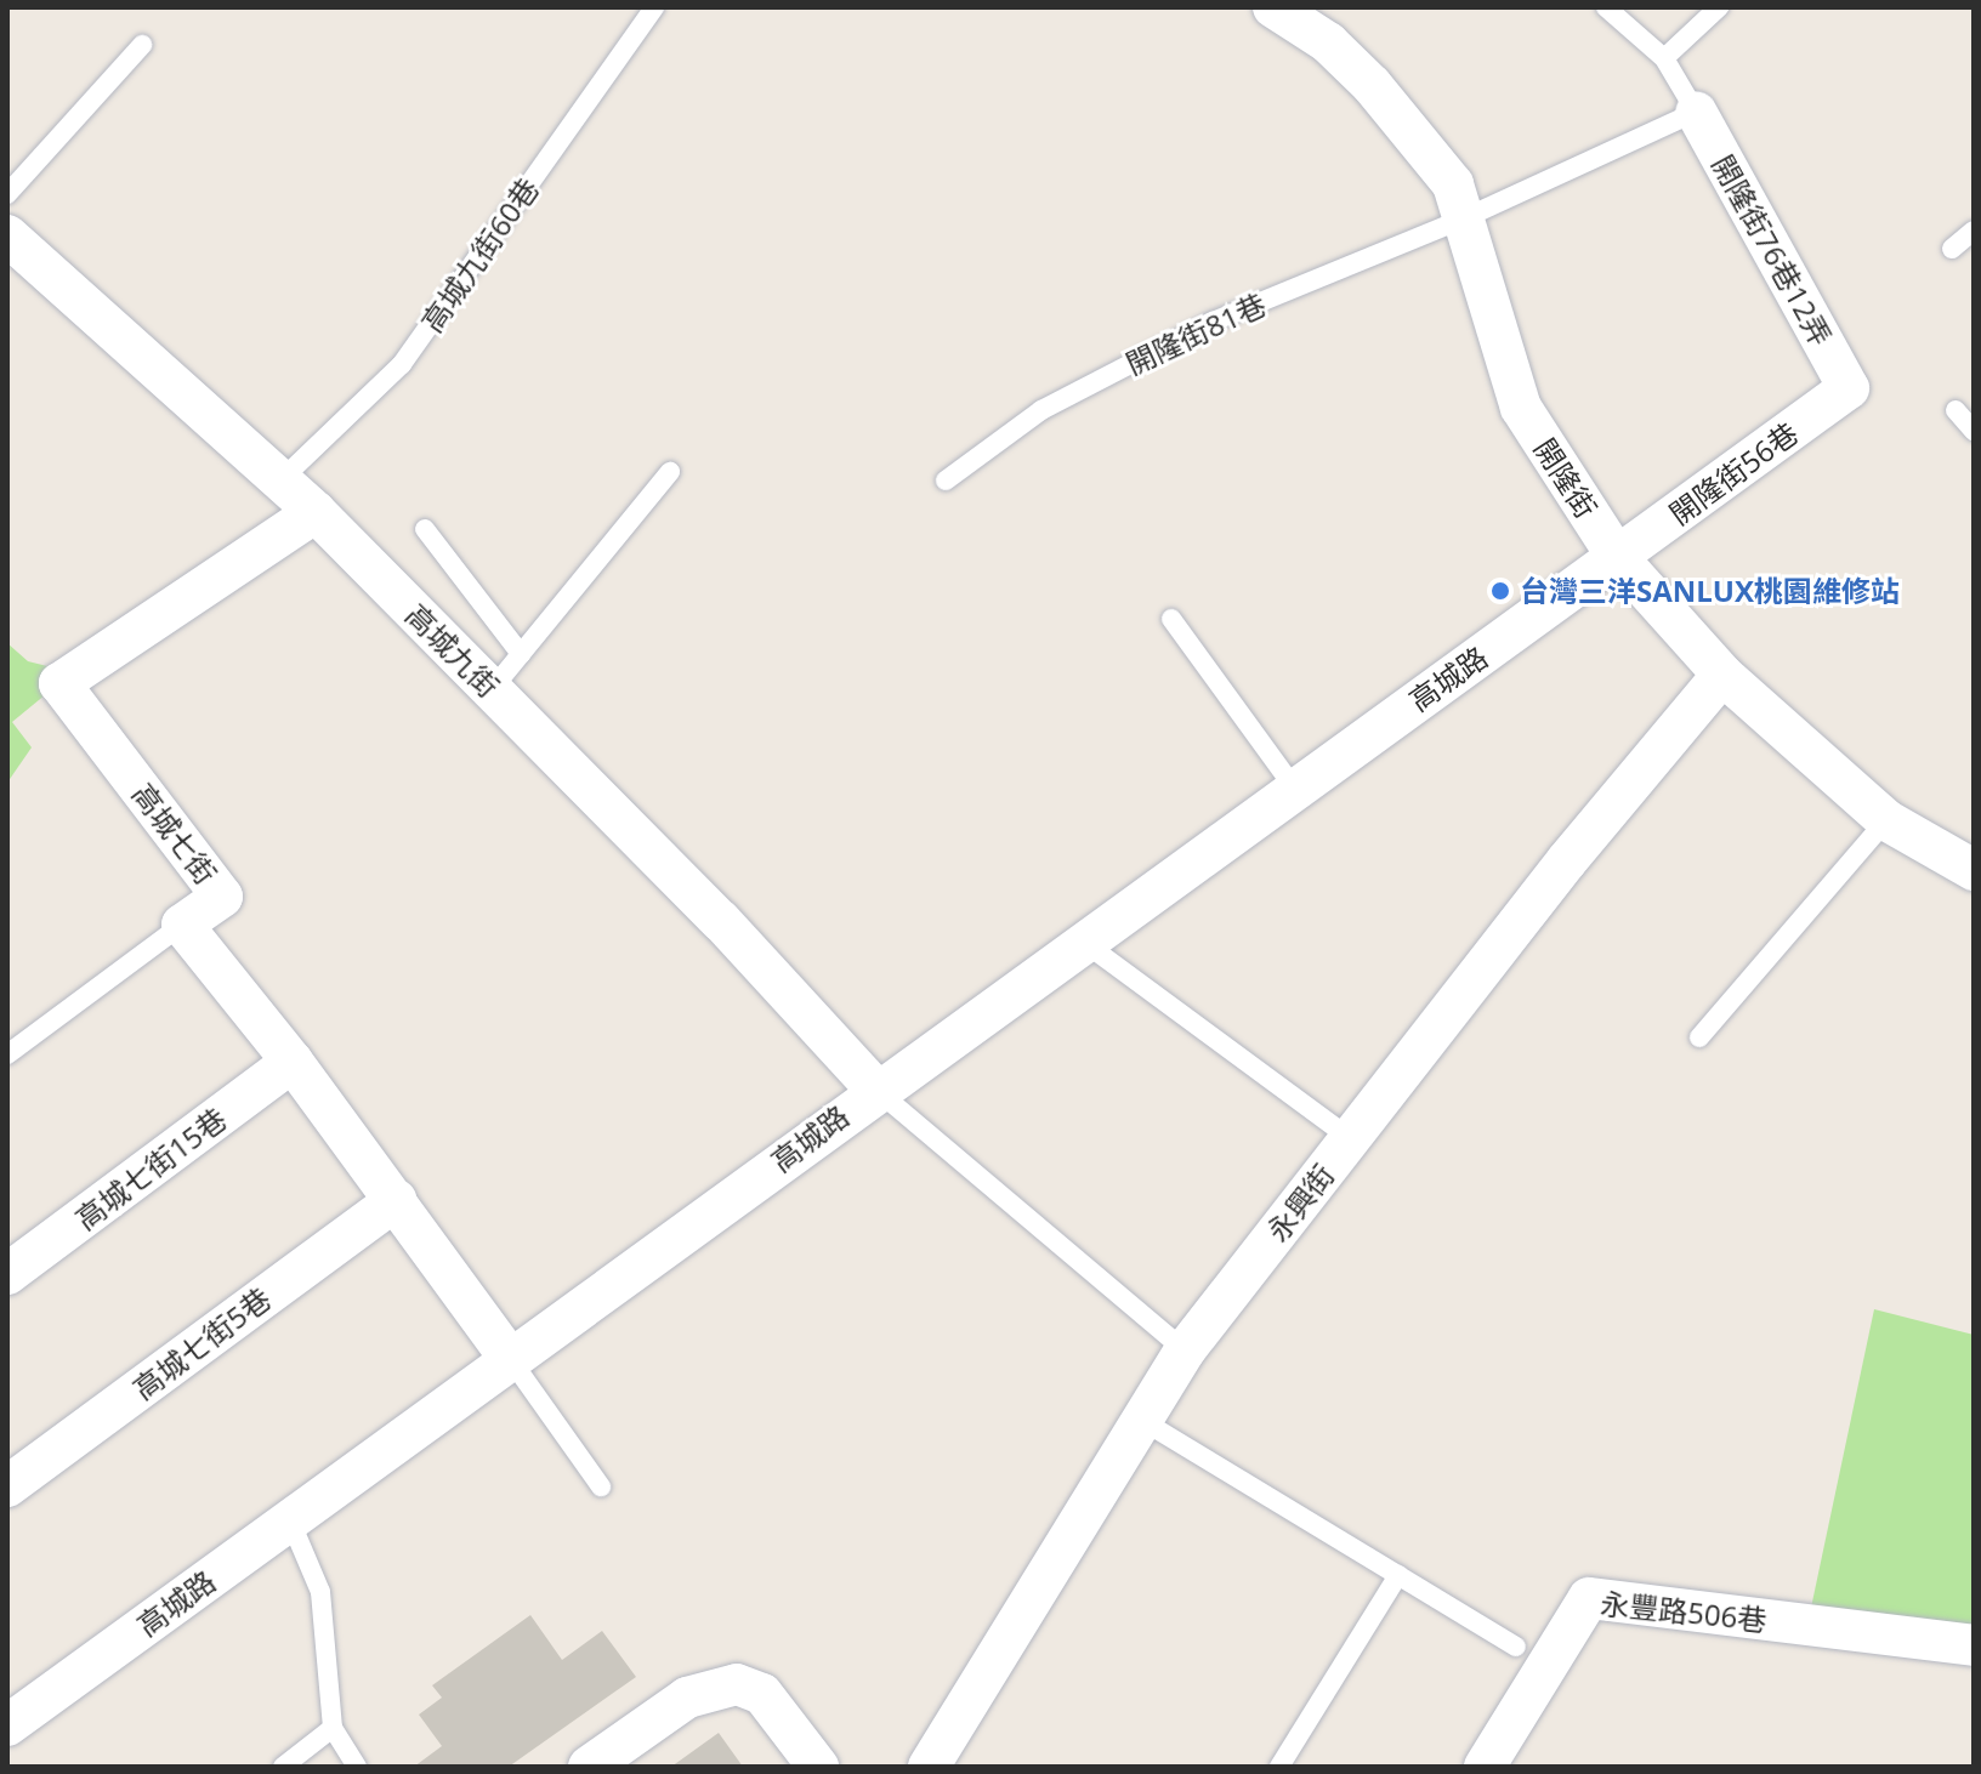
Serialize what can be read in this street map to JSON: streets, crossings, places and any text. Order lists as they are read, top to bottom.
{
  "streets": {
    "street": [
      "開隆街76巷12弄",
      "開隆街56巷",
      "開隆街",
      "高城九街",
      "高城路",
      "高城七街",
      "高城七街15巷",
      "永興街",
      "高城七街5巷",
      "永豐路506巷"
    ],
    "lane": ["高城九街60巷", "開隆街81巷"]
  },
  "crossings": [
    ["開隆街76巷12弄", "開隆街81巷"],
    ["開隆街76巷12弄", "開隆街56巷"],
    ["高城九街60巷", "高城九街"],
    ["開隆街81巷", "開隆街"],
    ["開隆街56巷", "開隆街"],
    ["開隆街56巷", "高城路"],
    ["開隆街", "高城路"],
    ["開隆街", "永興街"],
    ["高城九街", "高城路"],
    ["高城九街", "高城七街"],
    ["高城路", "高城七街"],
    ["高城七街", "高城七街15巷"],
    ["高城七街", "高城七街5巷"]
  ],
  "places": ["台灣三洋SANLUX桃園維修站"]
}
